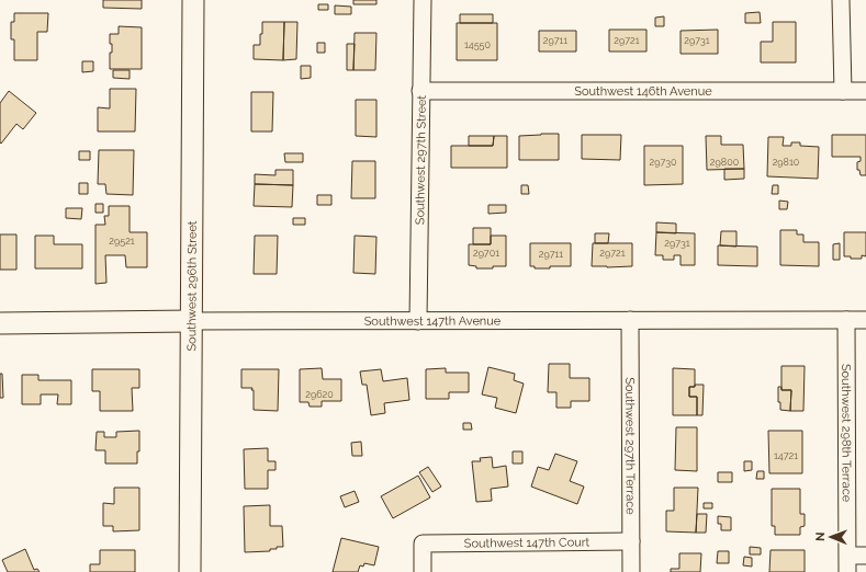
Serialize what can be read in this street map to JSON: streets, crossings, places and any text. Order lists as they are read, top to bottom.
{
  "streets": {
    "street": [
      "Southwest 146th Avenue",
      "Southwest 297th Street",
      "Southwest 296th Street",
      "Southwest 147th Avenue",
      "Southwest 298th Terrace",
      "Southwest 297th Terrace",
      "Southwest 147th Court"
    ]
  },
  "crossings": [
    ["Southwest 146th Avenue", "Southwest 297th Street"],
    ["Southwest 297th Street", "Southwest 147th Avenue"],
    ["Southwest 296th Street", "Southwest 147th Avenue"],
    ["Southwest 147th Avenue", "Southwest 298th Terrace"],
    ["Southwest 147th Avenue", "Southwest 297th Terrace"],
    ["Southwest 297th Terrace", "Southwest 147th Court"]
  ],
  "house_numbers": [
    "29711",
    "29721",
    "29731",
    "14550",
    "29730",
    "29800",
    "29810",
    "29521",
    "29731",
    "29701",
    "29721",
    "29711",
    "29620",
    "14721"
  ],
  "north": "left"
}
